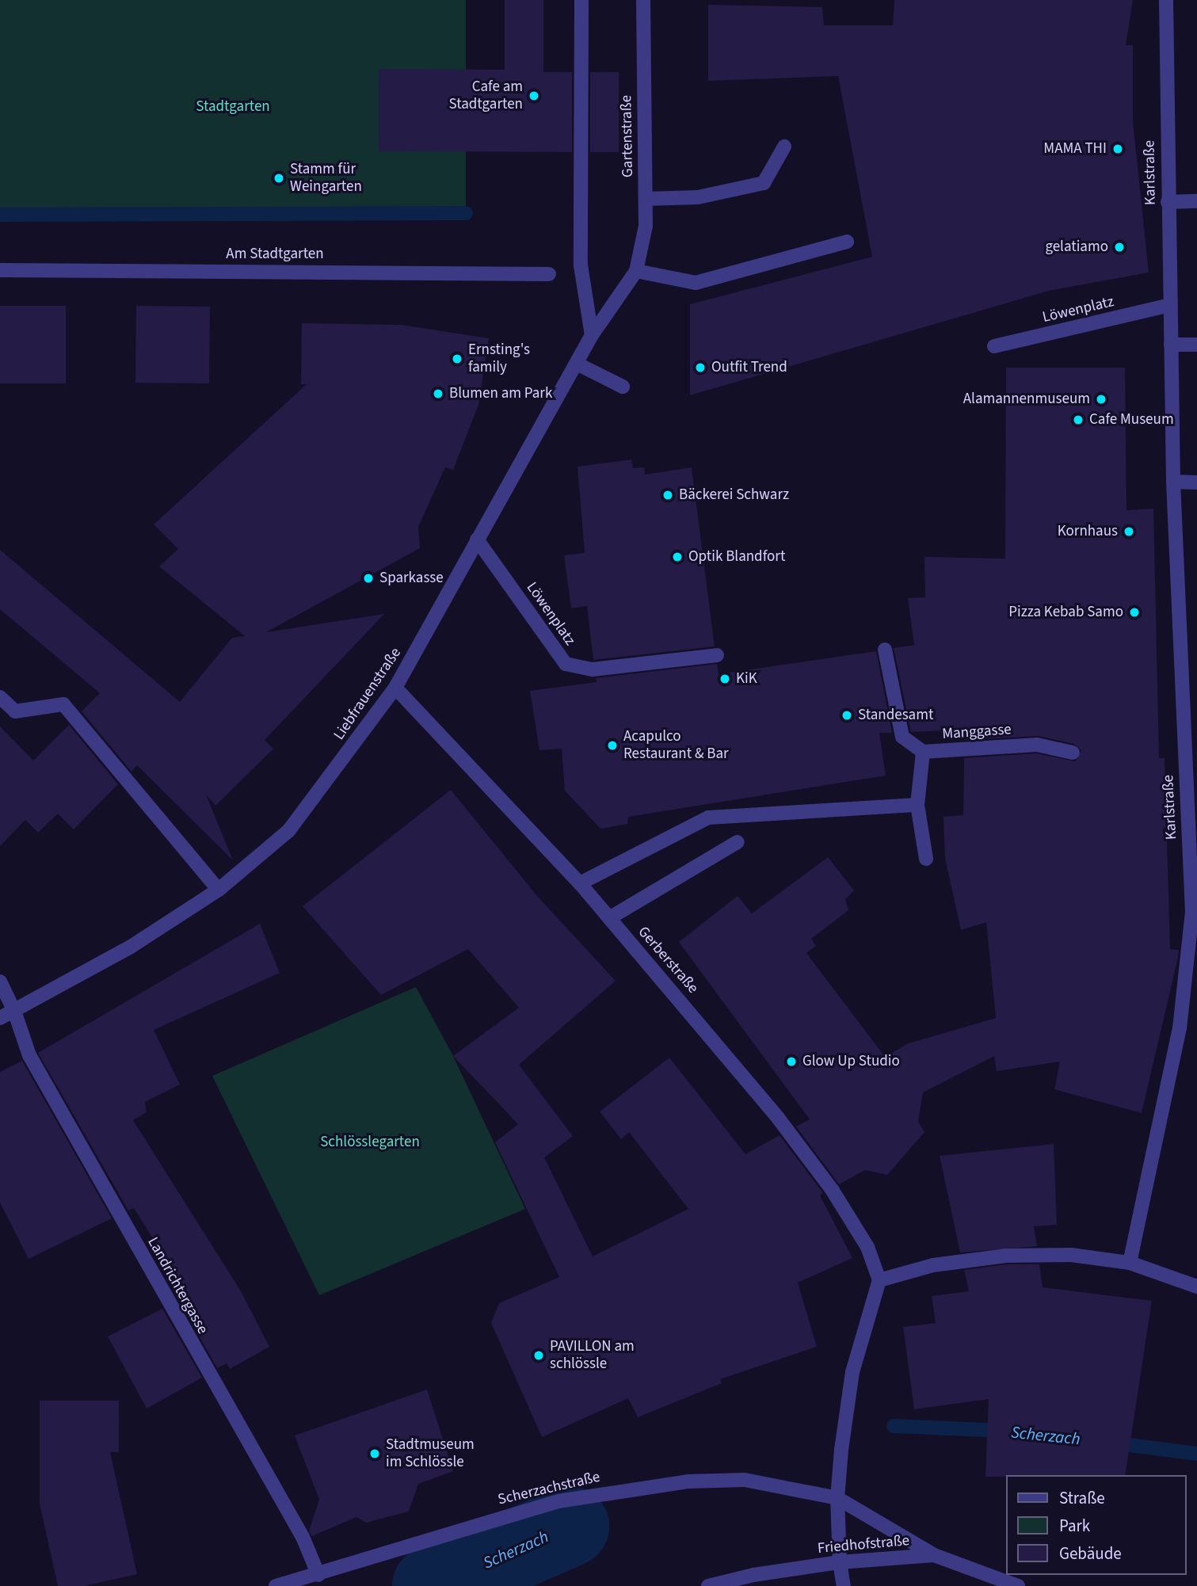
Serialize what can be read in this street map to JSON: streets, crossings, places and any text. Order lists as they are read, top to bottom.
{
  "streets": {
    "street": [
      "Gartenstraße",
      "Karlstraße",
      "Am Stadtgarten",
      "Löwenplatz",
      "Liebfrauenstraße",
      "Manggasse",
      "Gerberstraße",
      "Landrichtergasse",
      "Scherzachstraße",
      "Friedhofstraße"
    ]
  },
  "crossings": [
    ["Gartenstraße", "Liebfrauenstraße"],
    ["Karlstraße", "Löwenplatz"],
    ["Löwenplatz", "Liebfrauenstraße"],
    ["Liebfrauenstraße", "Gerberstraße"],
    ["Liebfrauenstraße", "Landrichtergasse"],
    ["Landrichtergasse", "Scherzachstraße"],
    ["Scherzachstraße", "Friedhofstraße"]
  ],
  "water": ["Scherzach"],
  "parks": ["Stadtgarten", "Schlösslegarten"],
  "places": [
    "Cafe am Stadtgarten",
    "MAMA THI",
    "Stamm für Weingarten",
    "gelatiamo",
    "Ernsting's family",
    "Outfit Trend",
    "Blumen am Park",
    "Alamannenmuseum",
    "Cafe Museum",
    "Bäckerei Schwarz",
    "Kornhaus",
    "Optik Blandfort",
    "Sparkasse",
    "Pizza Kebab Samo",
    "KiK",
    "Standesamt",
    "Acapulco Restaurant & Bar",
    "Glow Up Studio",
    "PAVILLON am schlössle",
    "Stadtmuseum im Schlössle"
  ],
  "legend": ["Straße", "Park", "Gebäude"]
}
